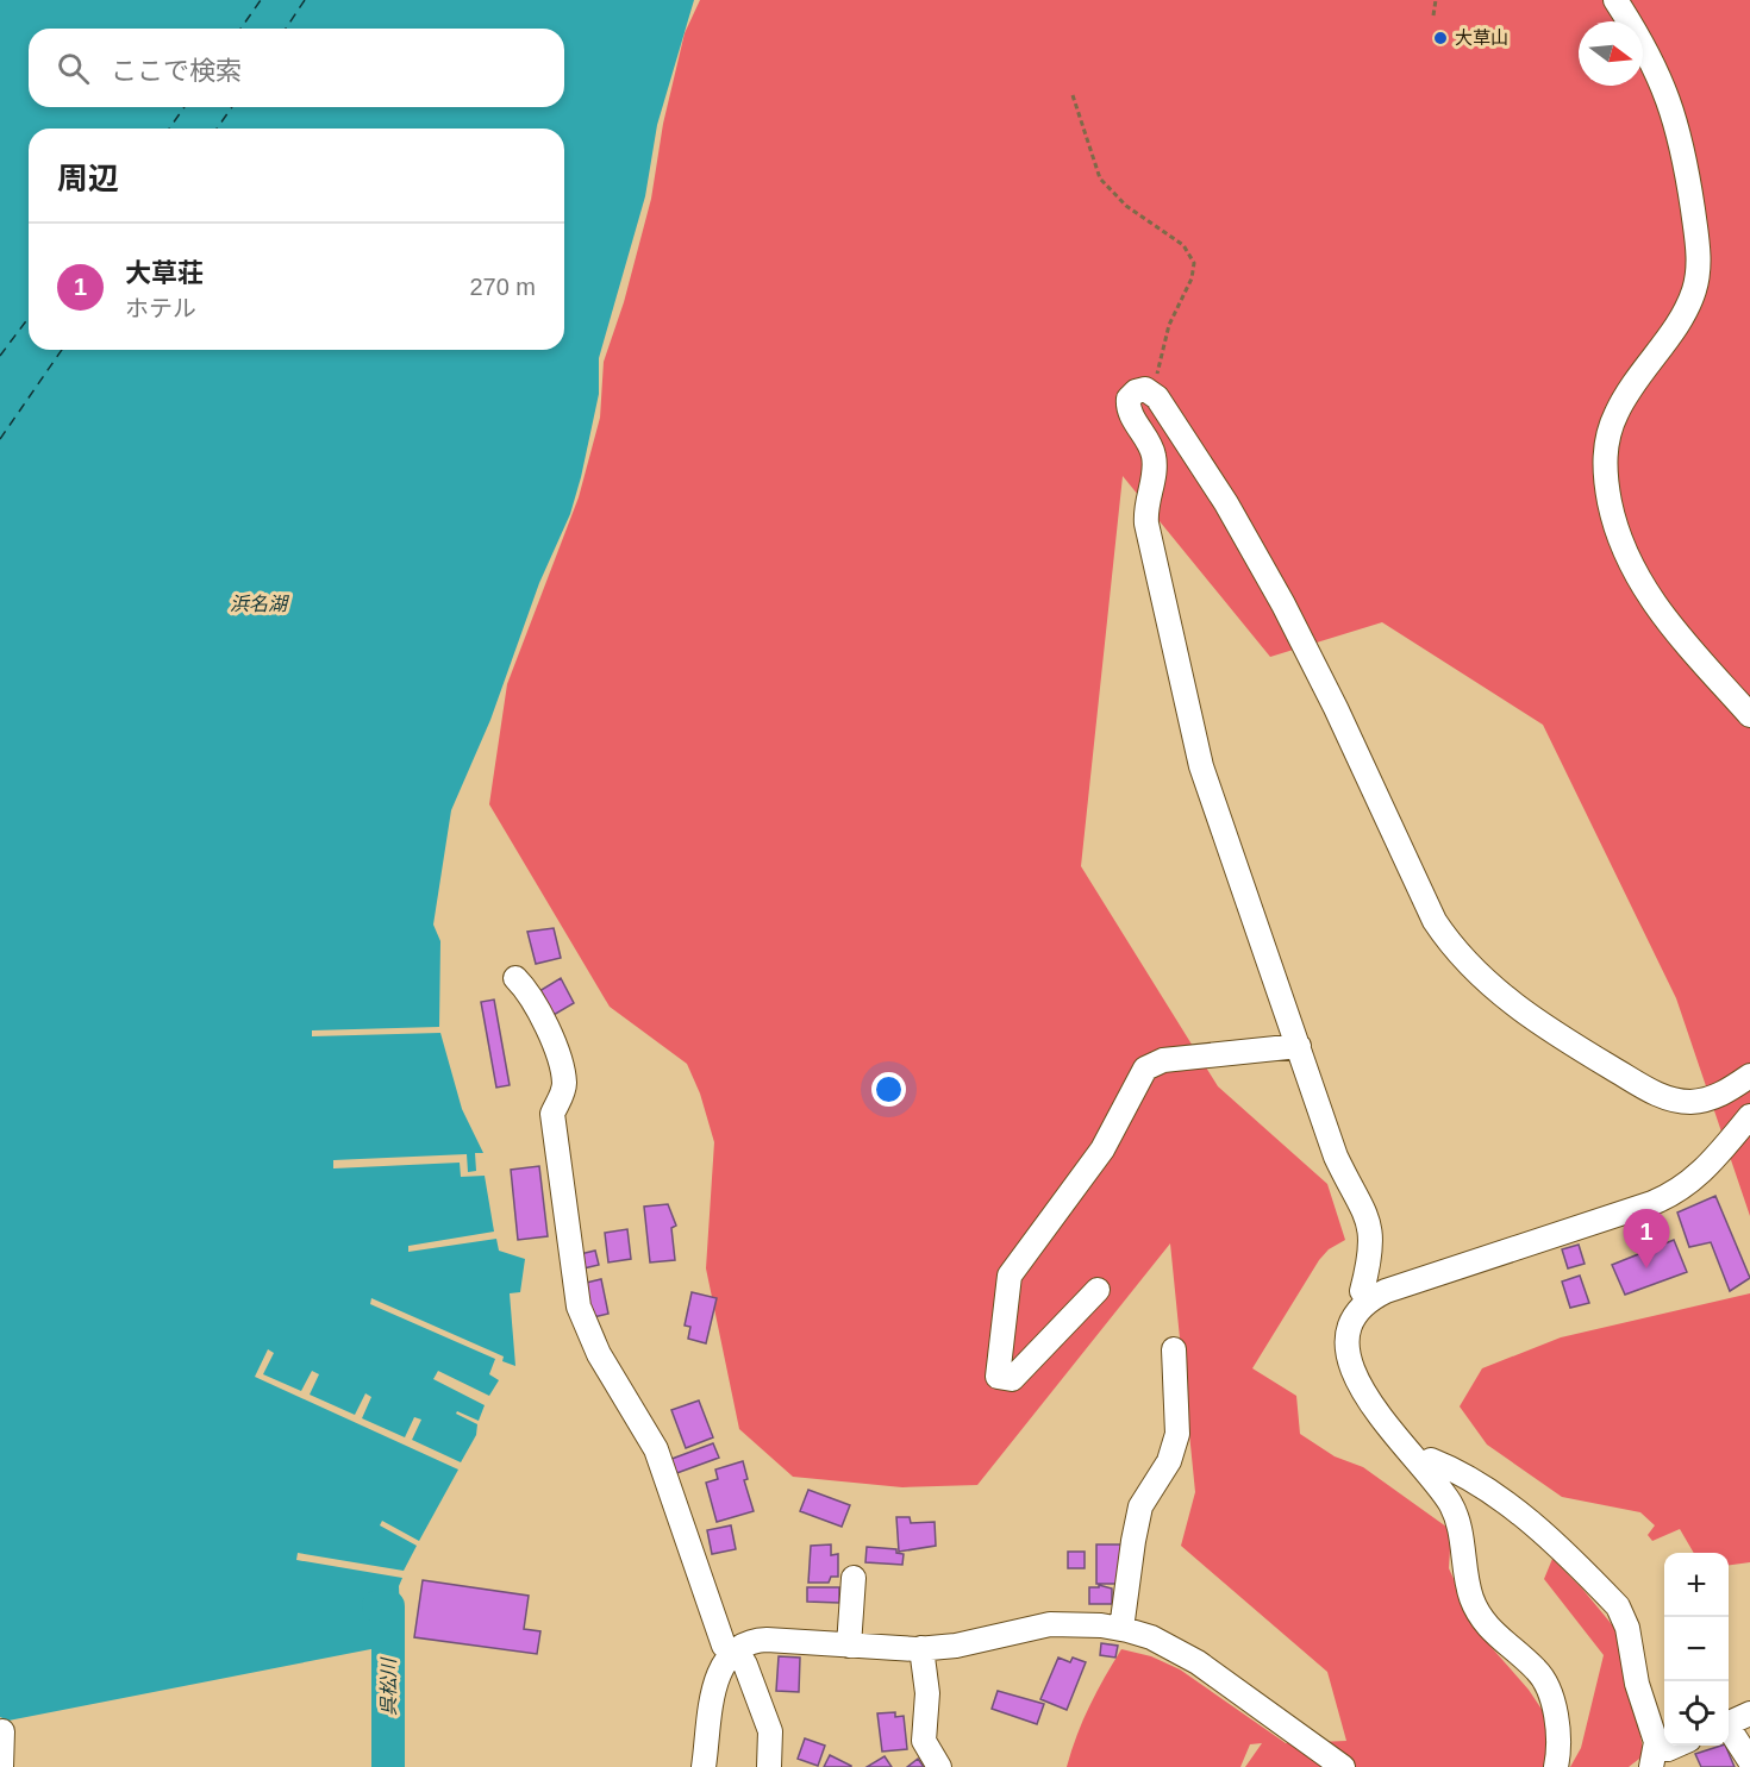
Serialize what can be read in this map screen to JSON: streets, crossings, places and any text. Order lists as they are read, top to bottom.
{
  "water": ["浜名湖", "呉松川"],
  "places": ["大草山"],
  "north": "right",
  "page": {
    "search": "ここで検索",
    "heading": "周辺",
    "list": [
      {
        "mark": "1",
        "name": "大草荘",
        "note": "ホテル",
        "value": "270 m"
      }
    ],
    "pins": "1",
    "map_buttons": ["+", "−"]
  }
}
